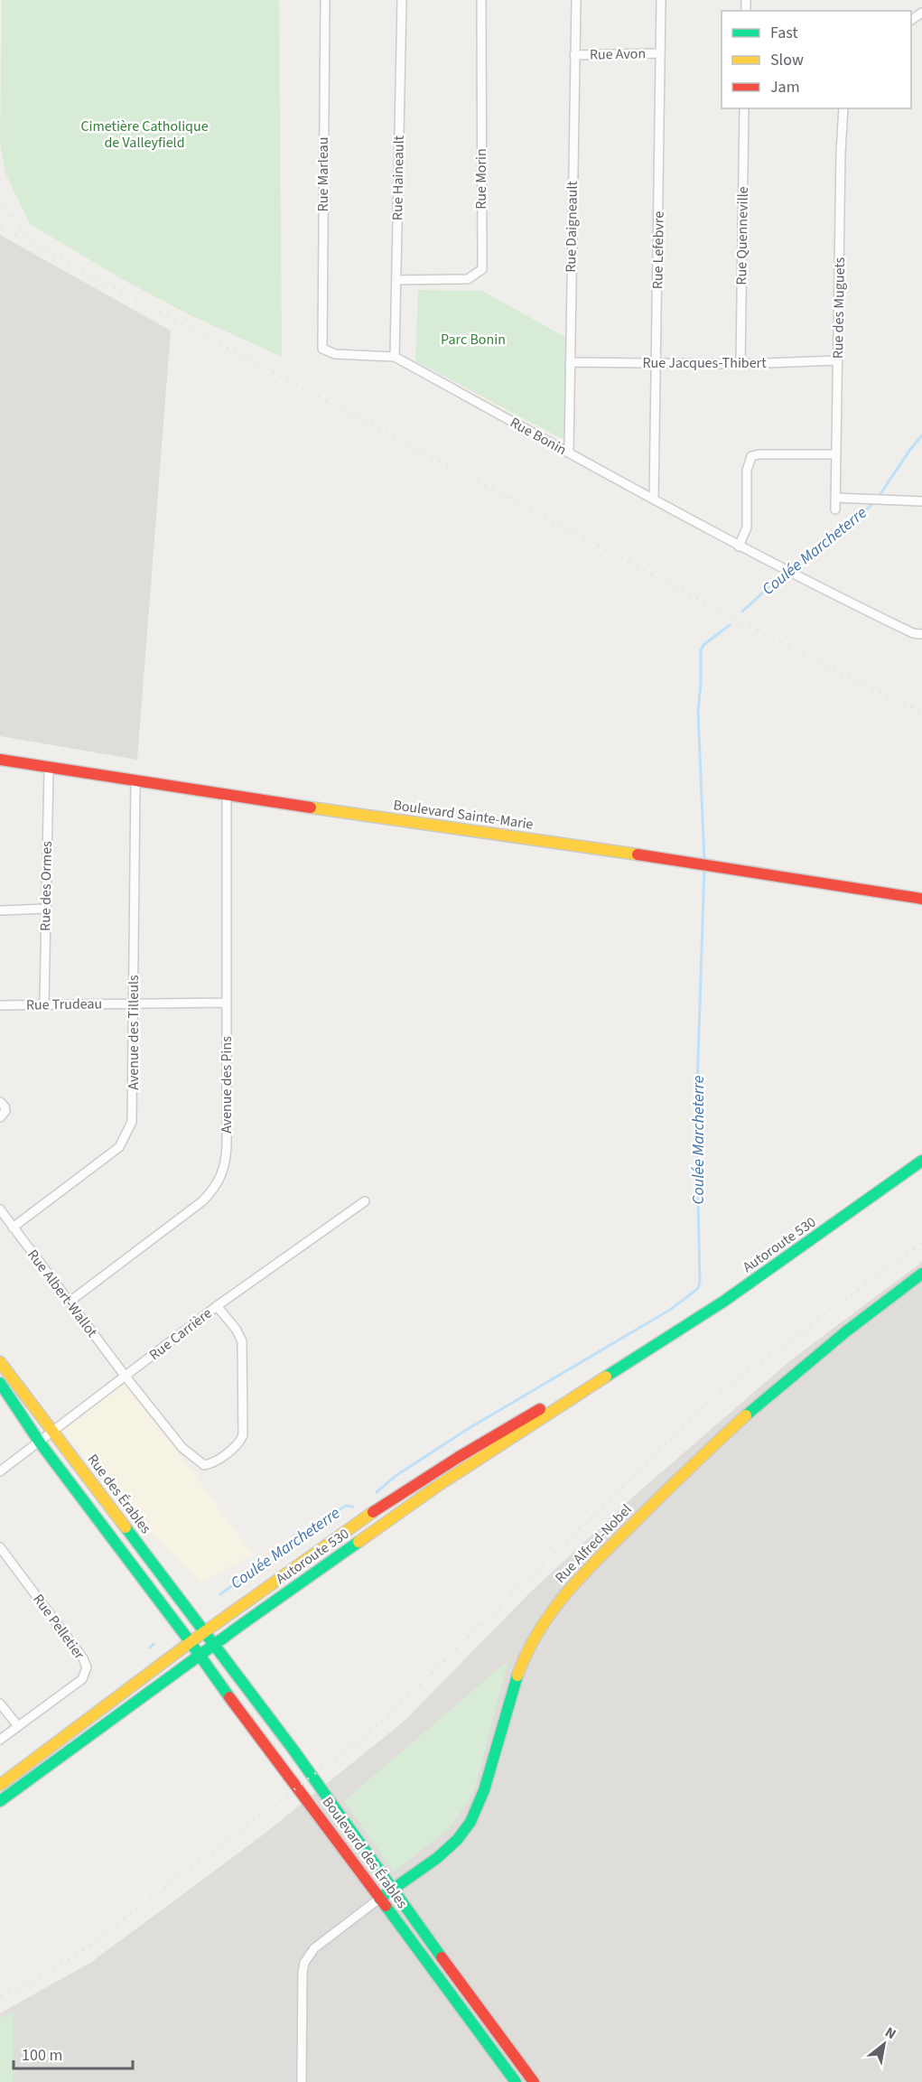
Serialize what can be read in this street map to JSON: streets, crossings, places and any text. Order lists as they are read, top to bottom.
{
  "streets": {
    "main road": [
      "Boulevard Sainte-Marie",
      "Autoroute 530",
      "Rue des Érables",
      "Rue Alfred-Nobel",
      "Boulevard des Érables"
    ],
    "street": [
      "Rue Avon",
      "Rue Marleau",
      "Rue Haineault",
      "Rue Morin",
      "Rue Daigneault",
      "Rue Quenneville",
      "Rue Lefebvre",
      "Rue des Muguets",
      "Rue Jacques-Thibert",
      "Rue Bonin",
      "Rue des Ormes",
      "Rue Trudeau",
      "Avenue des Tilleuls",
      "Avenue des Pins",
      "Rue Albert-Wallot",
      "Rue Carrière",
      "Rue Pelletier"
    ]
  },
  "crossings": [
    ["Rue Avon", "Rue Daigneault"],
    ["Rue Avon", "Rue Lefebvre"],
    ["Rue Marleau", "Rue Bonin"],
    ["Rue Haineault", "Rue Morin"],
    ["Rue Haineault", "Rue Bonin"],
    ["Rue Daigneault", "Rue Jacques-Thibert"],
    ["Rue Daigneault", "Rue Bonin"],
    ["Rue Quenneville", "Rue Jacques-Thibert"],
    ["Rue Lefebvre", "Rue Jacques-Thibert"],
    ["Rue Lefebvre", "Rue Bonin"],
    ["Rue des Muguets", "Rue Jacques-Thibert"],
    ["Boulevard Sainte-Marie", "Rue des Ormes"],
    ["Boulevard Sainte-Marie", "Avenue des Tilleuls"],
    ["Boulevard Sainte-Marie", "Avenue des Pins"],
    ["Rue des Ormes", "Rue Trudeau"],
    ["Rue Trudeau", "Avenue des Tilleuls"],
    ["Rue Trudeau", "Avenue des Pins"],
    ["Avenue des Tilleuls", "Rue Albert-Wallot"],
    ["Avenue des Pins", "Rue Albert-Wallot"],
    ["Autoroute 530", "Rue des Érables"],
    ["Autoroute 530", "Boulevard des Érables"],
    ["Rue Albert-Wallot", "Rue Carrière"],
    ["Rue Carrière", "Rue des Érables"],
    ["Rue des Érables", "Boulevard des Érables"],
    ["Rue Alfred-Nobel", "Boulevard des Érables"]
  ],
  "water": ["Coulée Marcheterre"],
  "parks": ["Cimetière Catholique de Valleyfield", "Parc Bonin"],
  "legend": ["Fast", "Slow", "Jam"],
  "scale_bar": "100 m",
  "north": "top right"
}
